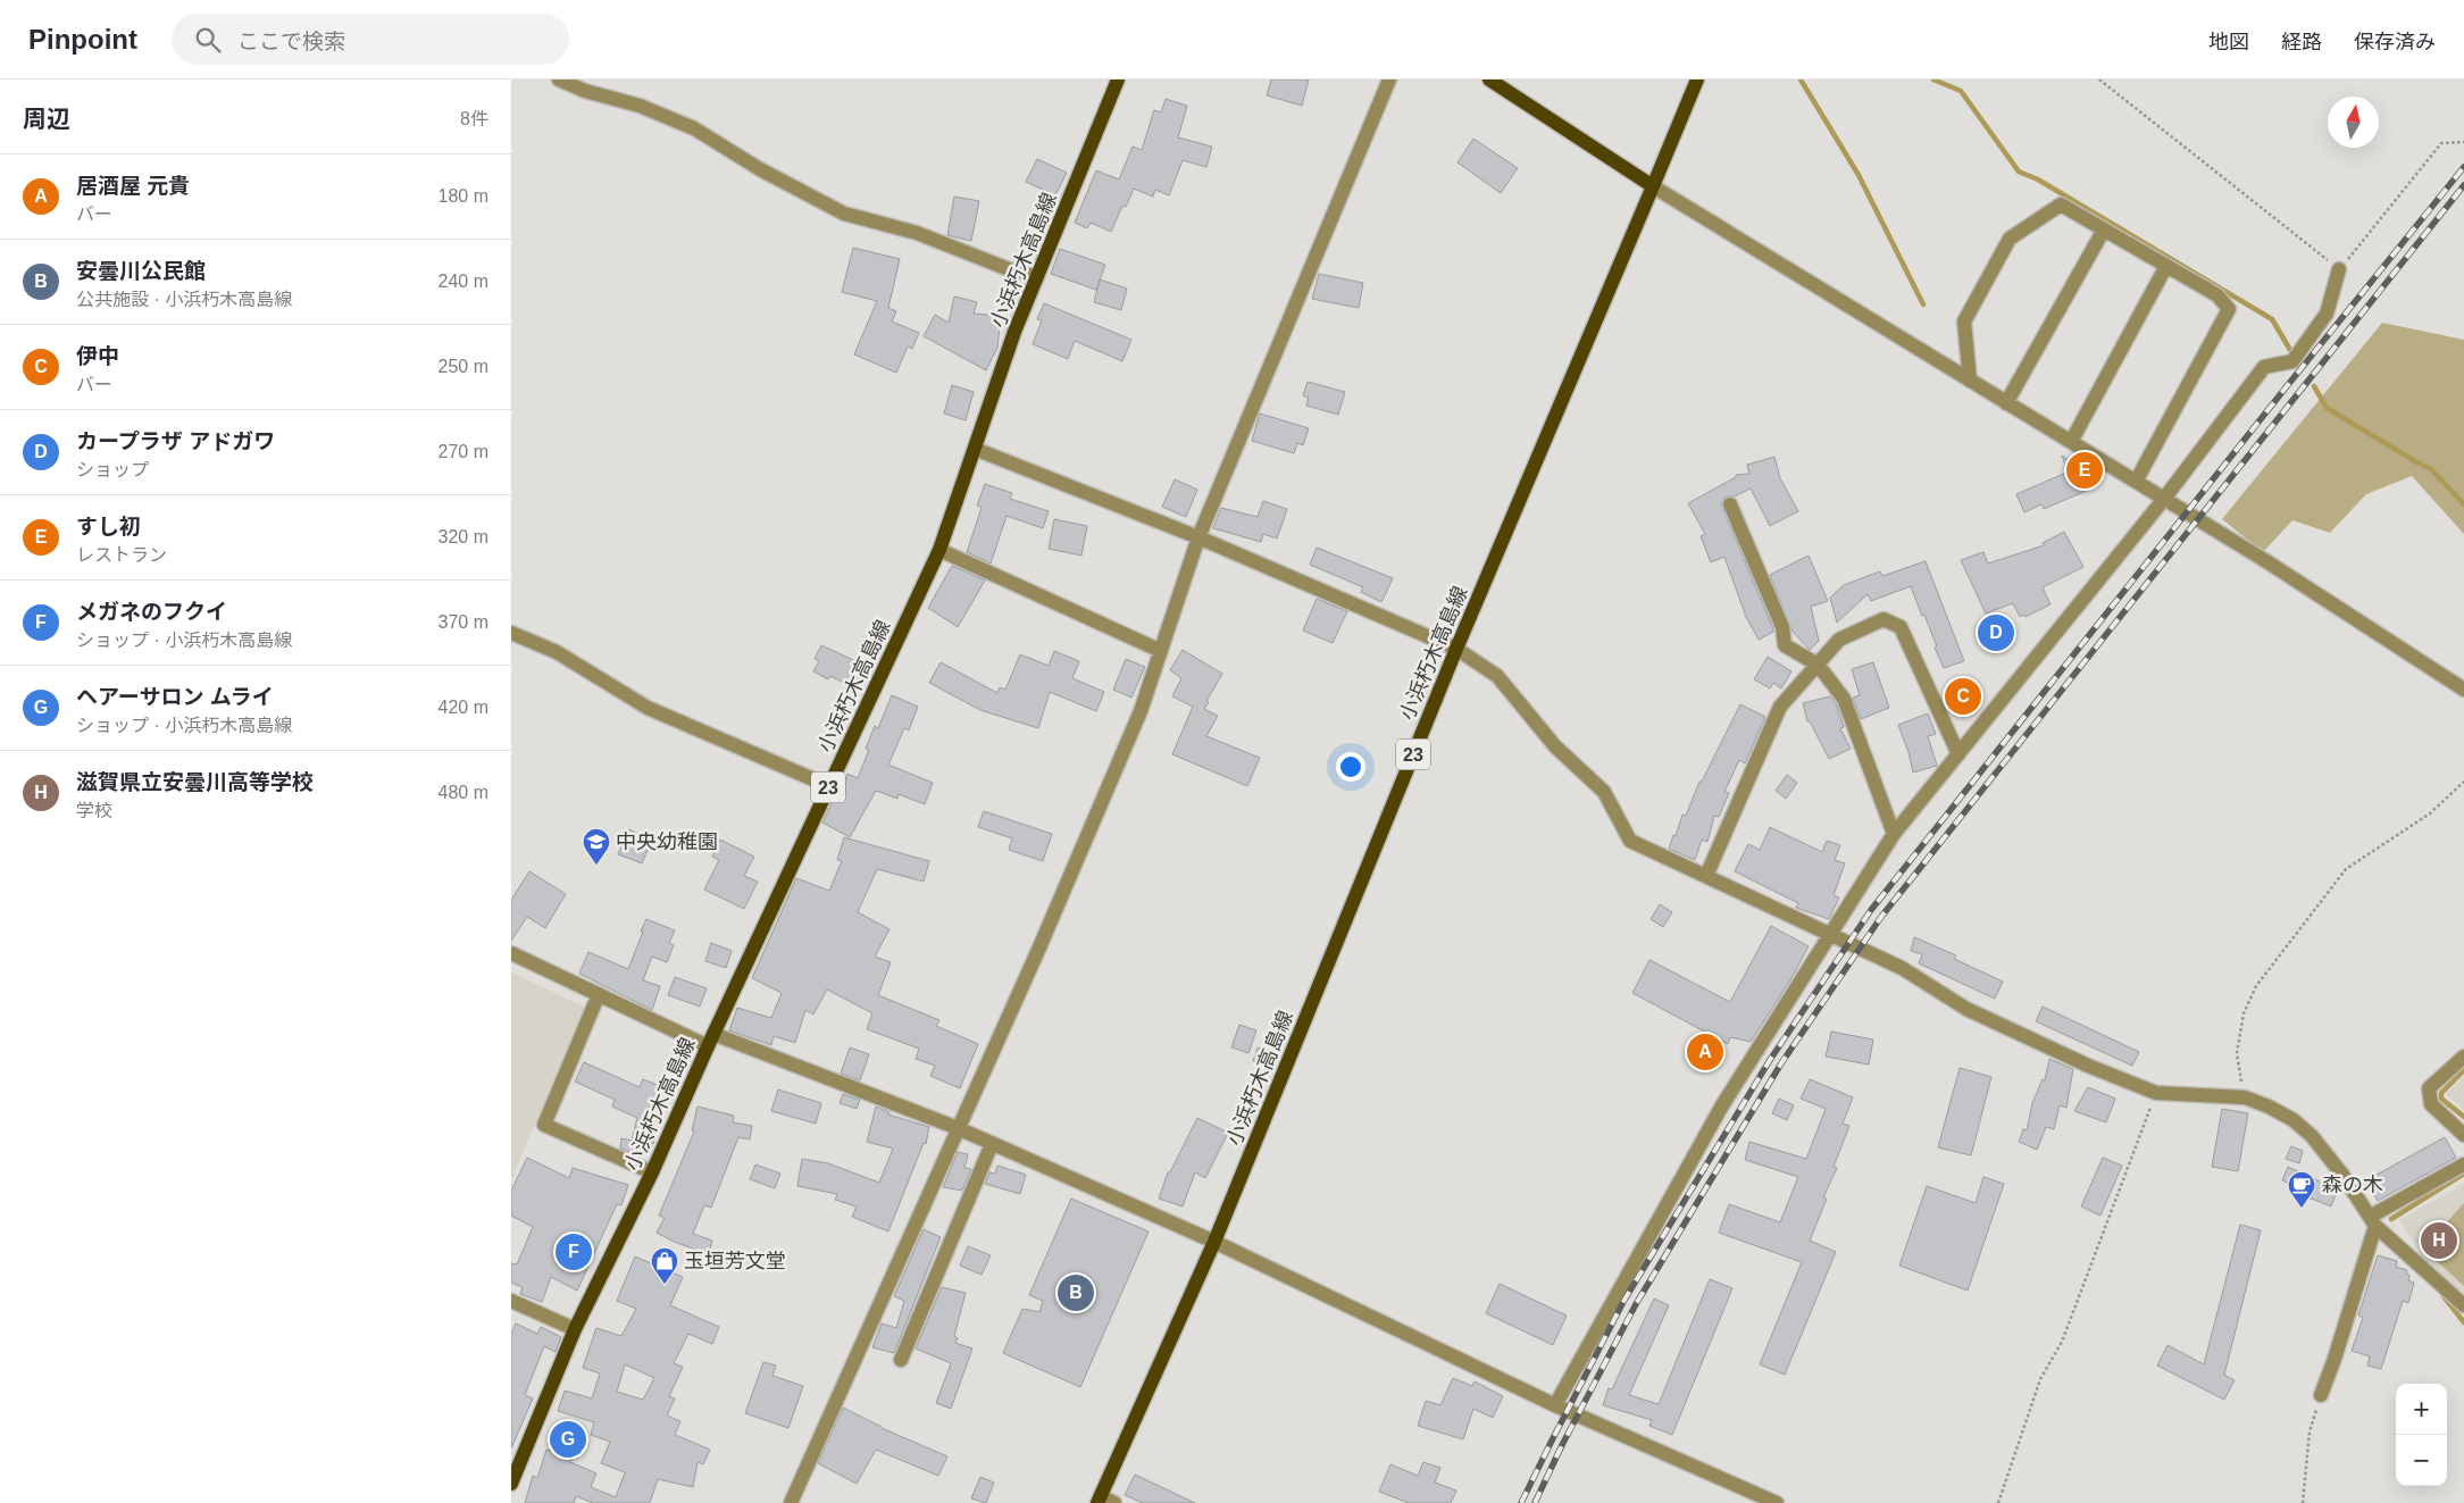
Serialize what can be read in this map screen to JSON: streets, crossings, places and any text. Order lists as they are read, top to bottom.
{
  "streets": {
    "main road": ["小浜朽木高島線", "23"]
  },
  "places": {
    "school or university": ["中央幼稚園"],
    "cafe": ["森の木"],
    "shop": ["玉垣芳文堂"]
  },
  "north": "top",
  "page": {
    "header": "Pinpoint",
    "search": "ここで検索",
    "nav": ["地図", "経路", "保存済み"],
    "heading": ["周辺", "8件"],
    "list": [
      {
        "mark": "A",
        "name": "居酒屋 元貴",
        "note": "バー",
        "value": "180 m"
      },
      {
        "mark": "B",
        "name": "安曇川公民館",
        "note": "公共施設 · 小浜朽木高島線",
        "value": "240 m"
      },
      {
        "mark": "C",
        "name": "伊中",
        "note": "バー",
        "value": "250 m"
      },
      {
        "mark": "D",
        "name": "カープラザ アドガワ",
        "note": "ショップ",
        "value": "270 m"
      },
      {
        "mark": "E",
        "name": "すし初",
        "note": "レストラン",
        "value": "320 m"
      },
      {
        "mark": "F",
        "name": "メガネのフクイ",
        "note": "ショップ · 小浜朽木高島線",
        "value": "370 m"
      },
      {
        "mark": "G",
        "name": "ヘアーサロン ムライ",
        "note": "ショップ · 小浜朽木高島線",
        "value": "420 m"
      },
      {
        "mark": "H",
        "name": "滋賀県立安曇川高等学校",
        "note": "学校",
        "value": "480 m"
      }
    ],
    "pins": [
      "E",
      "D",
      "C",
      "A",
      "H",
      "F",
      "B",
      "G"
    ],
    "map_buttons": ["+", "−"]
  }
}
